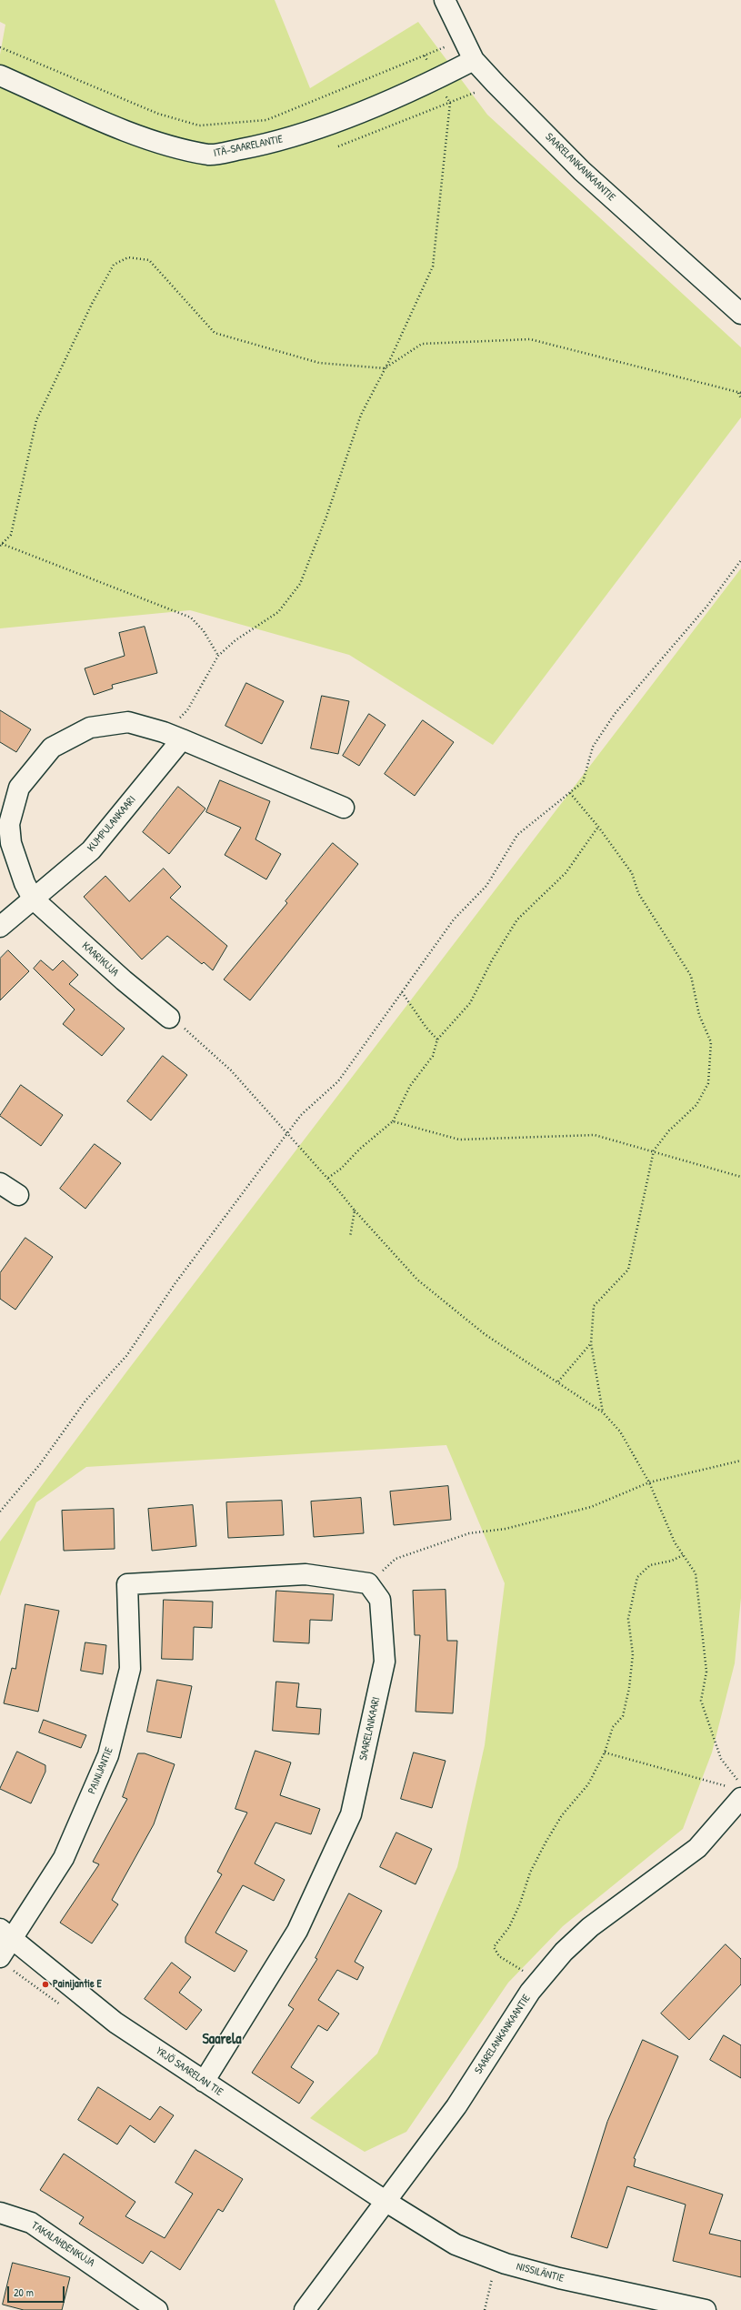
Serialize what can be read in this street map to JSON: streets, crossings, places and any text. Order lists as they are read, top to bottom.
{
  "streets": {
    "street": [
      "ITÄ-SAARELANTIE",
      "SAARELANKANKAANTIE",
      "KUMPULANKAARI",
      "KAARIKUJA",
      "SAARELANKAARI",
      "PAINIJANTIE",
      "YRJÖ SAARELAN TIE",
      "TAKALAHDENKUJA",
      "NISSILÄNTIE"
    ]
  },
  "crossings": [
    ["ITÄ-SAARELANTIE", "SAARELANKANKAANTIE"],
    ["SAARELANKANKAANTIE", "YRJÖ SAARELAN TIE"],
    ["SAARELANKANKAANTIE", "NISSILÄNTIE"],
    ["KUMPULANKAARI", "KAARIKUJA"],
    ["SAARELANKAARI", "PAINIJANTIE"],
    ["SAARELANKAARI", "YRJÖ SAARELAN TIE"],
    ["PAINIJANTIE", "YRJÖ SAARELAN TIE"],
    ["YRJÖ SAARELAN TIE", "NISSILÄNTIE"]
  ],
  "districts": ["Saarela"],
  "places": ["Painijantie E"],
  "scale_bar": "20 m"
}
